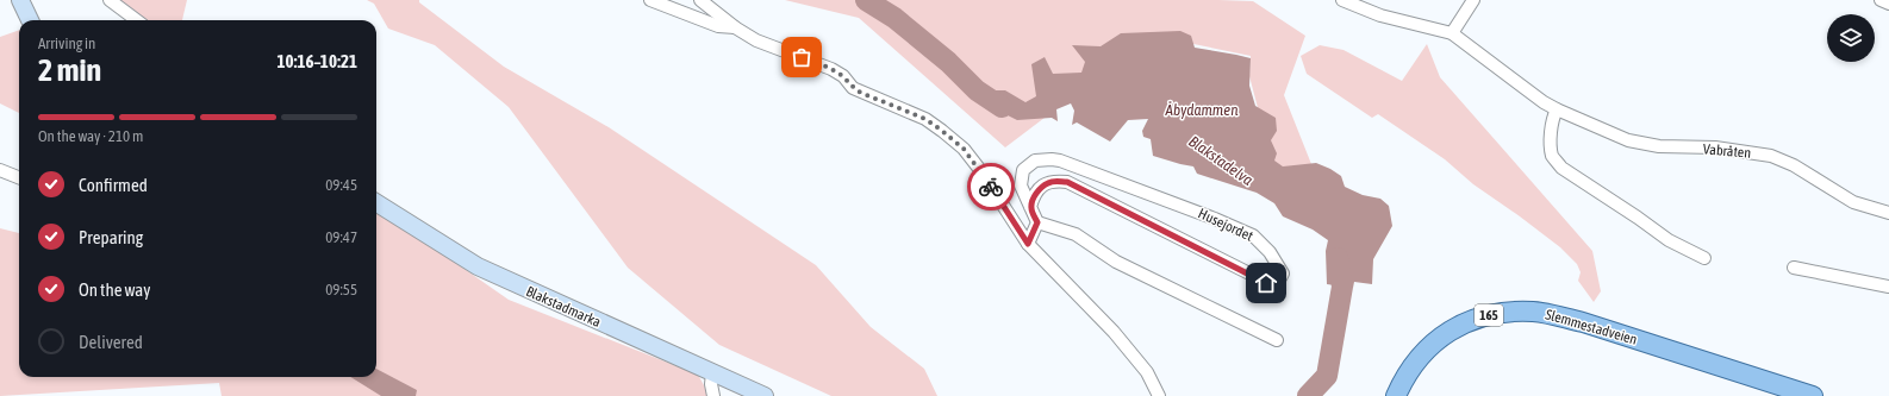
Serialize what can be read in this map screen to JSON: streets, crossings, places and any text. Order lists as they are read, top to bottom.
{
  "streets": {
    "main road": ["Blakstadmarka", "165", "Slemmestadveien"],
    "street": ["Vabråten", "Husejordet"]
  },
  "water": ["Åbydammen", "Blakstadelva"],
  "page": {
    "heading": ["2 min", "Arriving in", "10:16–10:21"],
    "bar": "On the way · 210 m",
    "list": [
      ["Confirmed", "09:45"],
      ["Preparing", "09:47"],
      ["On the way", "09:55"],
      "Delivered"
    ]
  }
}
